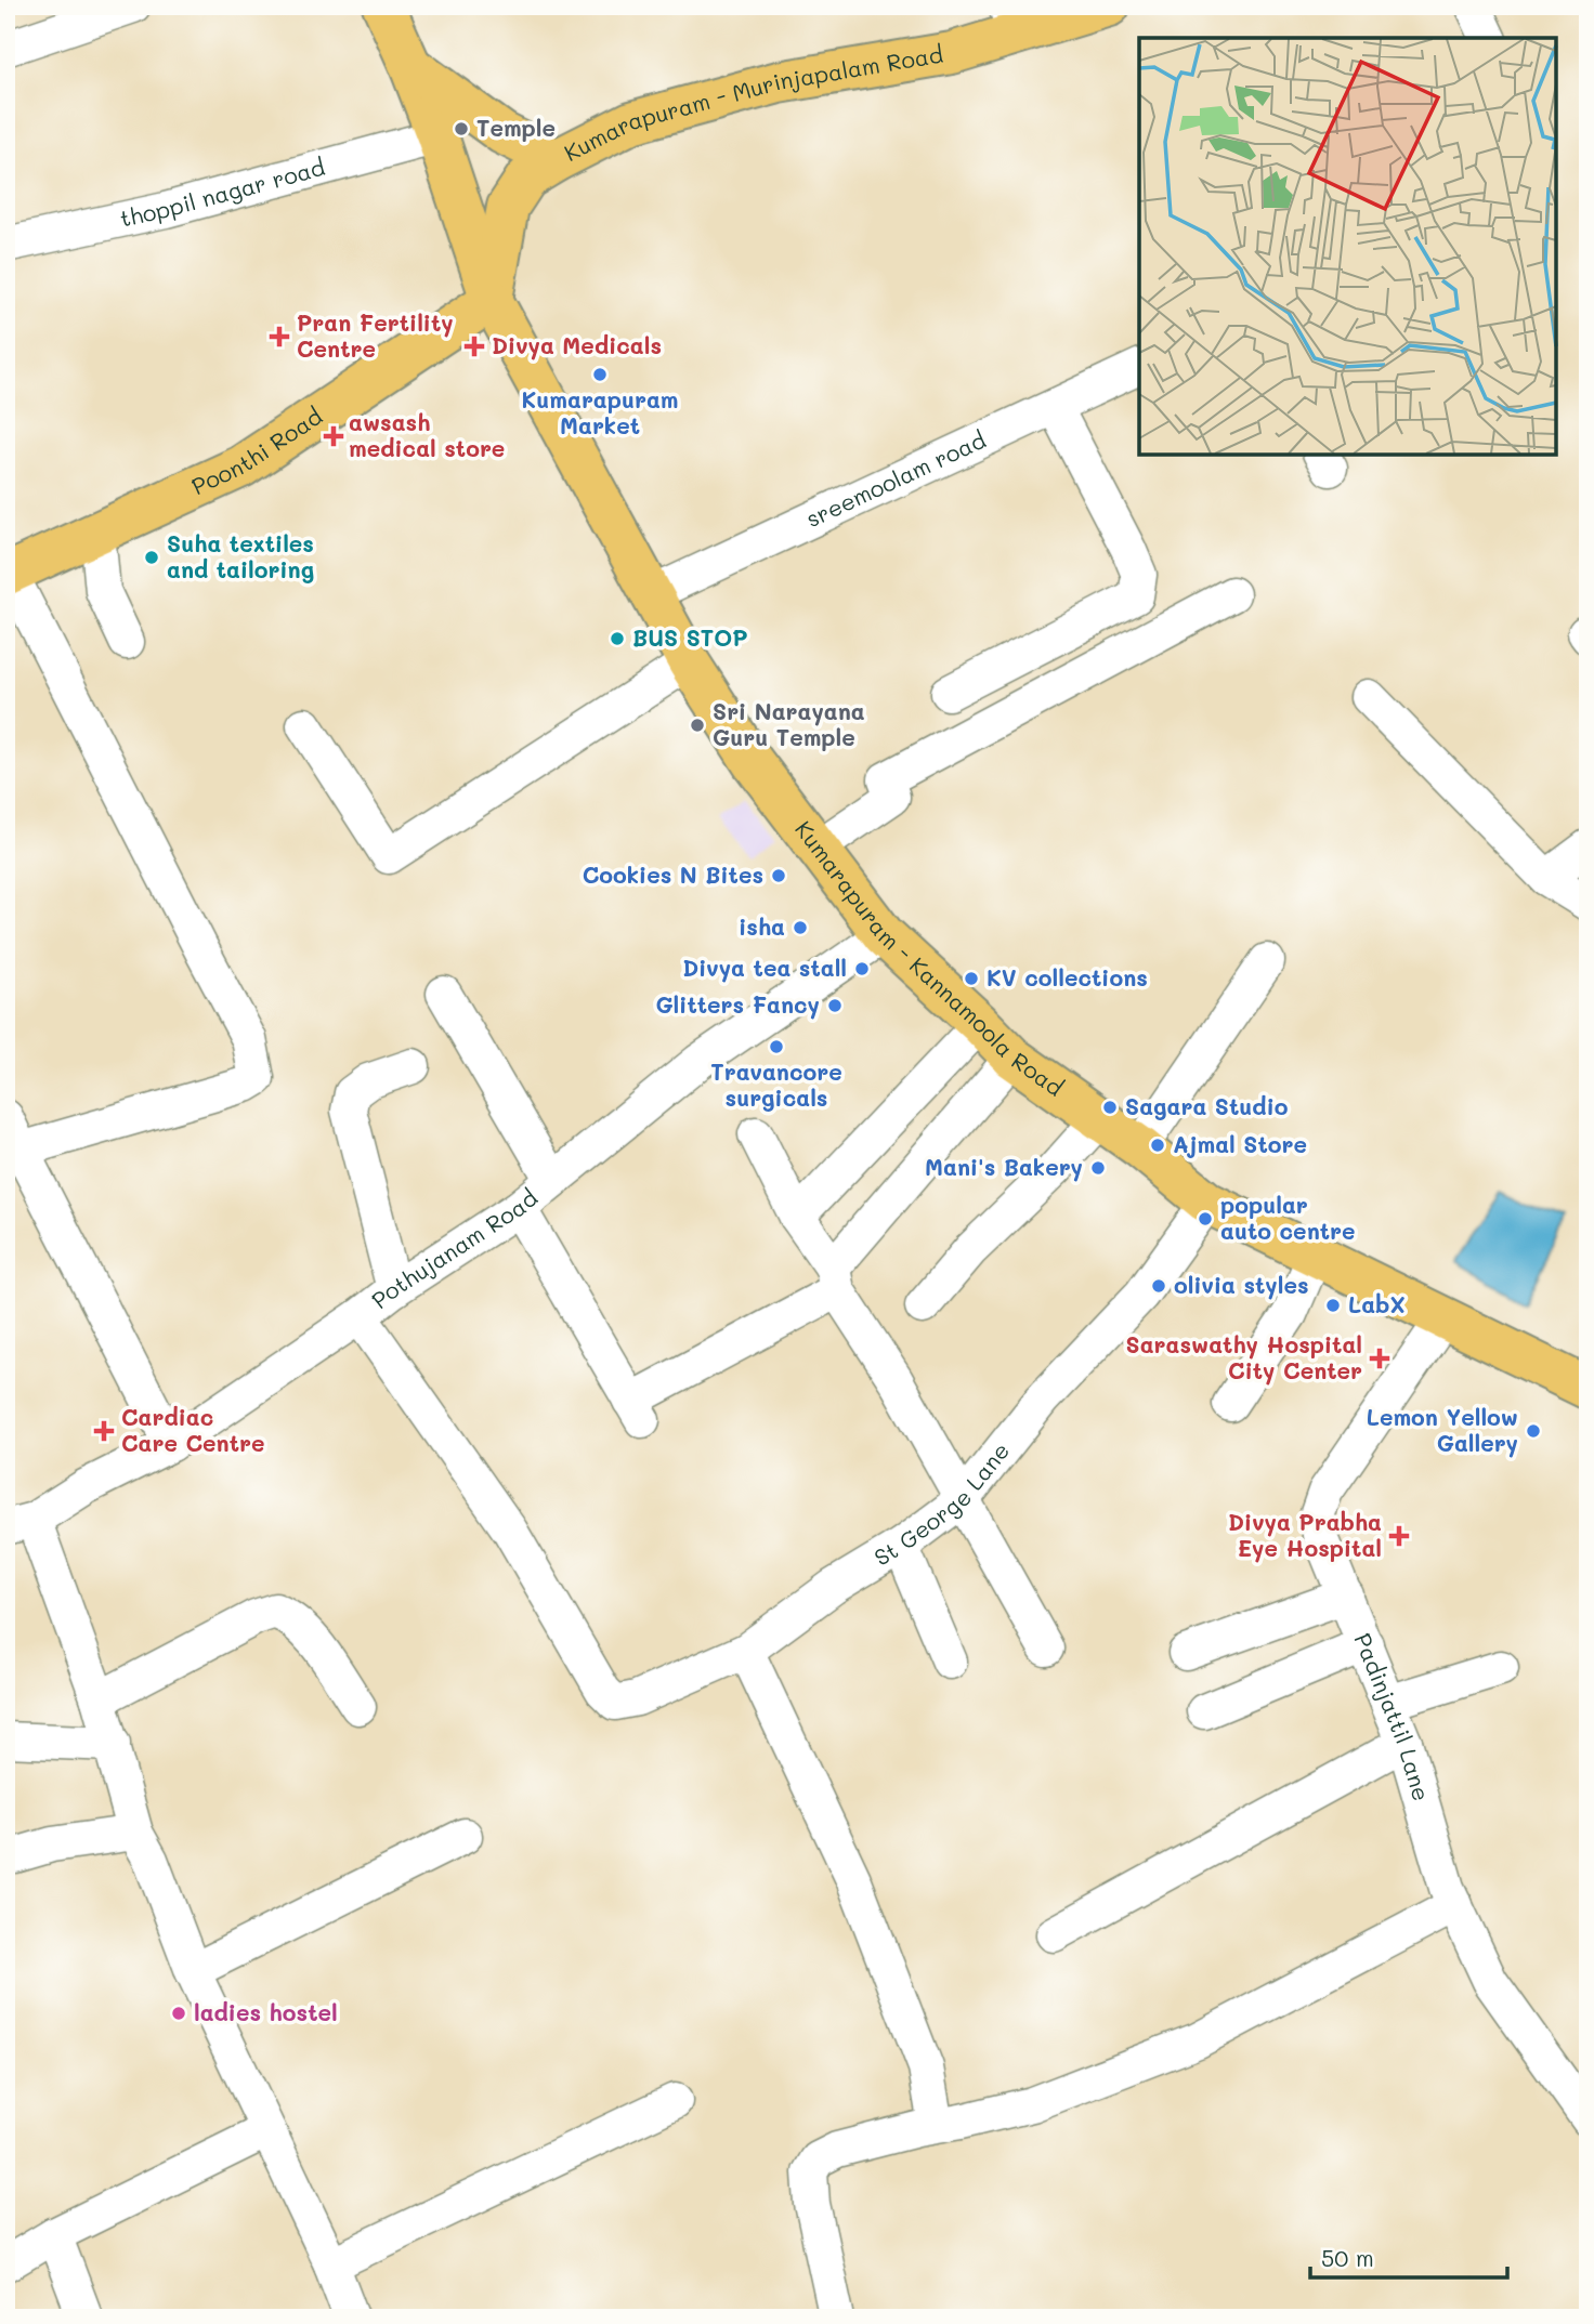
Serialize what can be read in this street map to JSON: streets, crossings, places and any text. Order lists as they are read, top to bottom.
{
  "streets": {
    "main road": ["Kumarapuram - Murinjapalam Road", "Poonthi Road", "Kumarapuram - Kannamoola Road"],
    "street": [
      "thoppil nagar road",
      "sreemoolam road",
      "Pothujanam Road",
      "St George Lane",
      "Padinjattil Lane"
    ]
  },
  "crossings": [
    ["Kumarapuram - Murinjapalam Road", "Poonthi Road"],
    ["Kumarapuram - Murinjapalam Road", "Kumarapuram - Kannamoola Road"],
    ["thoppil nagar road", "Kumarapuram - Kannamoola Road"],
    ["Poonthi Road", "Kumarapuram - Kannamoola Road"],
    ["sreemoolam road", "Kumarapuram - Kannamoola Road"],
    ["Kumarapuram - Kannamoola Road", "Pothujanam Road"],
    ["Kumarapuram - Kannamoola Road", "St George Lane"],
    ["Kumarapuram - Kannamoola Road", "Padinjattil Lane"],
    ["Pothujanam Road", "St George Lane"]
  ],
  "places": {
    "other": [
      "Temple",
      "Kumarapuram Market",
      "Suha textiles and tailoring",
      "BUS STOP",
      "Sri Narayana Guru Temple",
      "Cookies N Bites",
      "isha",
      "Divya tea stall",
      "KV collections",
      "Glitters Fancy",
      "Travancore surgicals",
      "Sagara Studio",
      "Ajmal Store",
      "Mani's Bakery",
      "popular auto centre",
      "olivia styles",
      "LabX",
      "Lemon Yellow Gallery",
      "ladies hostel"
    ],
    "health": [
      "Pran Fertility Centre",
      "Divya Medicals",
      "awsash medical store",
      "Saraswathy Hospital City Center",
      "Cardiac Care Centre",
      "Divya Prabha Eye Hospital"
    ]
  },
  "scale_bar": "50 m"
}
